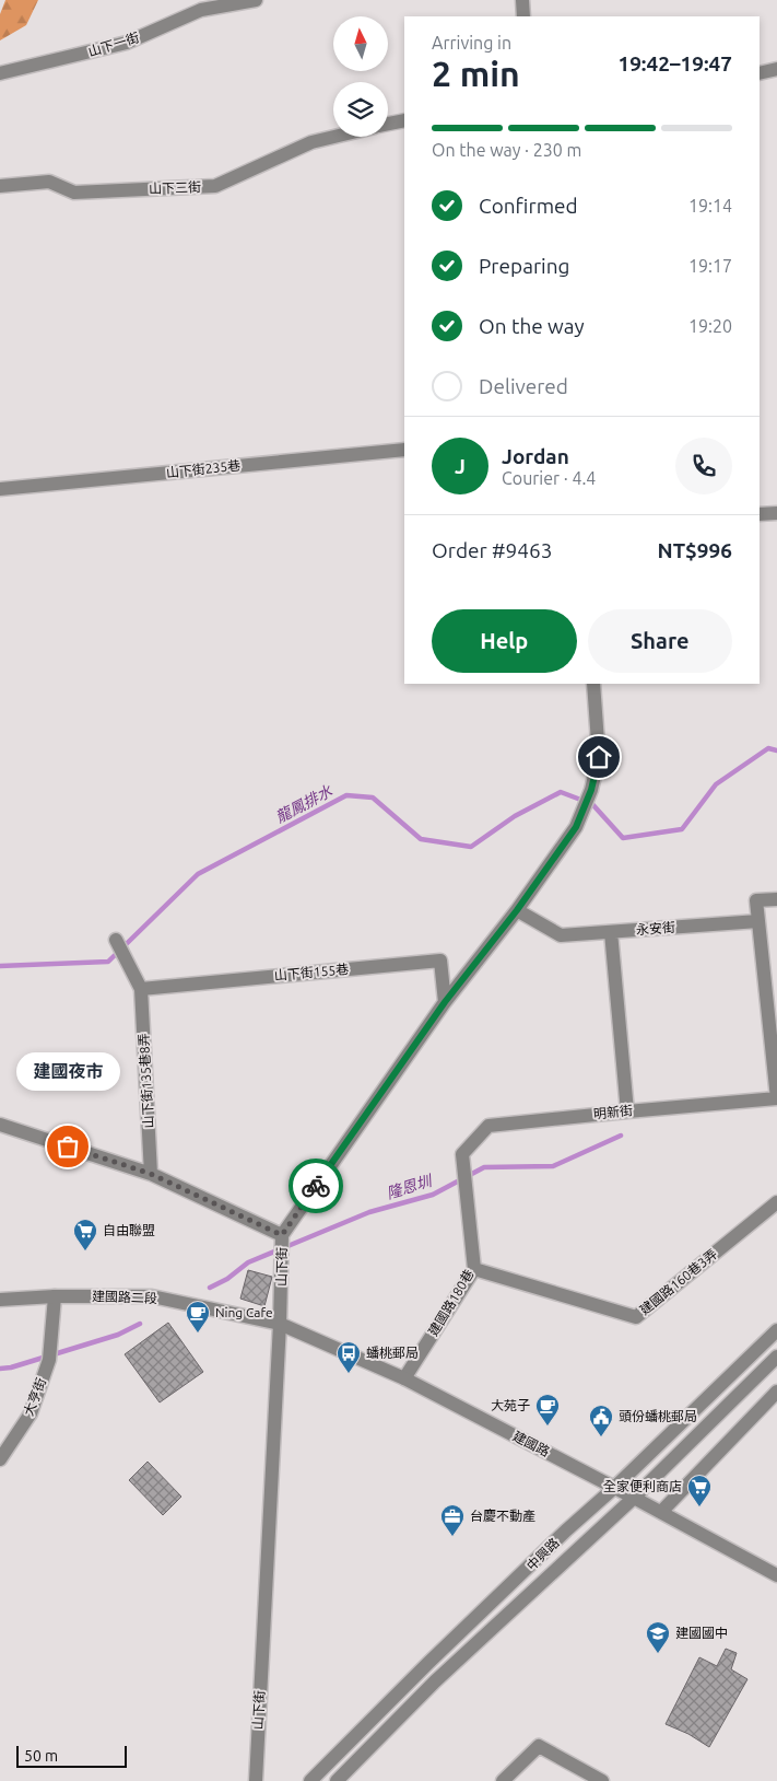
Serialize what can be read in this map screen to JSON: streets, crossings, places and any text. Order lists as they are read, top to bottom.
{
  "streets": {
    "street": [
      "山下一街",
      "山下三街",
      "山下街235巷",
      "永安街",
      "山下街155巷",
      "山下街135巷8弄",
      "明新街",
      "山下街",
      "建國路160巷3弄",
      "建國路二段",
      "建國路180巷",
      "大亨街",
      "建國路",
      "中興路"
    ]
  },
  "crossings": [
    ["永安街", "山下街"],
    ["山下街155巷", "山下街135巷8弄"],
    ["山下街155巷", "山下街"],
    ["明新街", "建國路180巷"],
    ["山下街", "建國路二段"],
    ["山下街", "建國路"],
    ["建國路160巷3弄", "建國路180巷"],
    ["建國路二段", "大亨街"],
    ["建國路二段", "建國路"],
    ["建國路180巷", "建國路"],
    ["建國路", "中興路"]
  ],
  "water": ["龍鳳排水", "隆恩圳"],
  "places": {
    "other": ["建國夜市"],
    "supermarket": ["自由聯盟", "全家便利商店"],
    "cafe": ["Ning Cafe", "大苑子"],
    "bus stop": ["蟠桃郵局"],
    "public building": ["頭份蟠桃郵局"],
    "office": ["台慶不動產"],
    "school or university": ["建國國中"]
  },
  "scale_bar": "50 m",
  "north": "top",
  "page": {
    "heading": ["2 min", "Arriving in", "19:42–19:47"],
    "panel": [
      "Jordan",
      "Courier · 4.4",
      "Order #9463",
      "NT$996"
    ],
    "bar": "On the way · 230 m",
    "list": [
      ["Confirmed", "19:14"],
      ["Preparing", "19:17"],
      ["On the way", "19:20"],
      "Delivered"
    ],
    "round": "J",
    "buttons": ["Help", "Share"],
    "bubble": "建國夜市",
    "scale": "50 m"
  }
}
